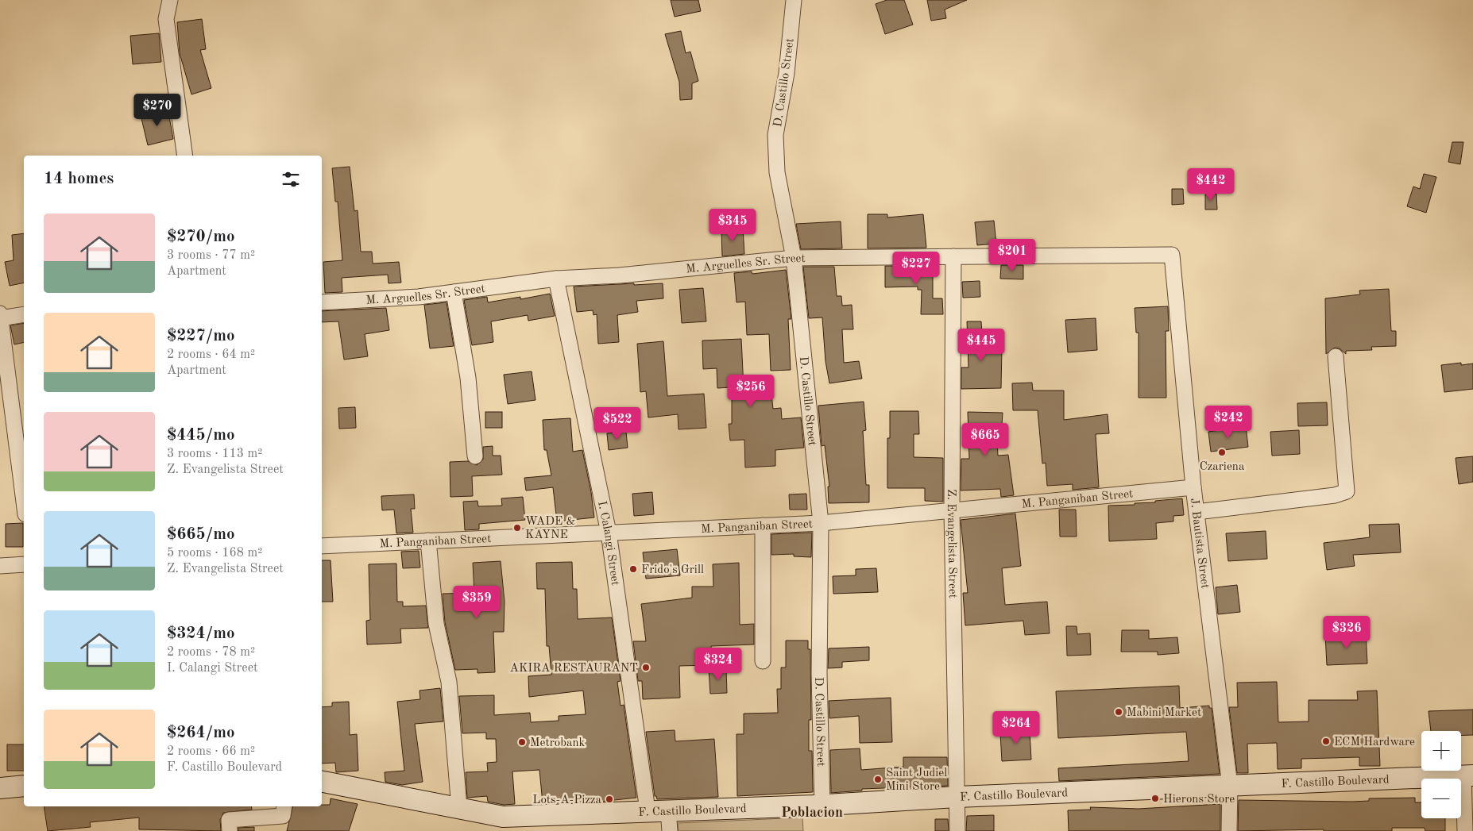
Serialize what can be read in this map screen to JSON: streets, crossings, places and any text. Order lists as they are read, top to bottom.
{
  "streets": {
    "main road": ["F. Castillo Boulevard"],
    "street": [
      "D. Castillo Street",
      "M. Arguelles Sr. Street",
      "M. Panganiban Street",
      "I. Calangi Street",
      "J. Bautista Street",
      "Z. Evangelista Street"
    ]
  },
  "crossings": [
    ["D. Castillo Street", "M. Arguelles Sr. Street"],
    ["D. Castillo Street", "M. Panganiban Street"],
    ["D. Castillo Street", "F. Castillo Boulevard"],
    ["M. Arguelles Sr. Street", "I. Calangi Street"],
    ["M. Arguelles Sr. Street", "J. Bautista Street"],
    ["M. Arguelles Sr. Street", "Z. Evangelista Street"],
    ["M. Panganiban Street", "I. Calangi Street"],
    ["M. Panganiban Street", "J. Bautista Street"],
    ["M. Panganiban Street", "Z. Evangelista Street"],
    ["I. Calangi Street", "F. Castillo Boulevard"],
    ["J. Bautista Street", "F. Castillo Boulevard"],
    ["Z. Evangelista Street", "F. Castillo Boulevard"]
  ],
  "districts": ["Poblacion"],
  "places": [
    "Czariena",
    "WADE & KAYNE",
    "Frido's Grill",
    "AKIRA RESTAURANT",
    "Mabini Market",
    "ECM Hardware",
    "Metrobank",
    "Saint Judiel Mini Store",
    "Hierons Store",
    "Lots-A-Pizza"
  ],
  "page": {
    "price": [
      "$270",
      "$442",
      "$345",
      "$201",
      "$227",
      "$445",
      "$256",
      "$242",
      "$522",
      "$665",
      "$359",
      "$326",
      "$324",
      "$264"
    ],
    "heading": "14 homes",
    "list": [
      {
        "name": "$270/mo",
        "note": "3 rooms · 77 m² · Apartment"
      },
      {
        "name": "$227/mo",
        "note": "2 rooms · 64 m² · Apartment"
      },
      {
        "name": "$445/mo",
        "note": "3 rooms · 113 m² · Z. Evangelista Street"
      },
      {
        "name": "$665/mo",
        "note": "5 rooms · 168 m² · Z. Evangelista Street"
      },
      {
        "name": "$324/mo",
        "note": "2 rooms · 78 m² · I. Calangi Street"
      },
      {
        "name": "$264/mo",
        "note": "2 rooms · 66 m² · F. Castillo Boulevard"
      }
    ],
    "map_buttons": ["+", "−"]
  }
}
